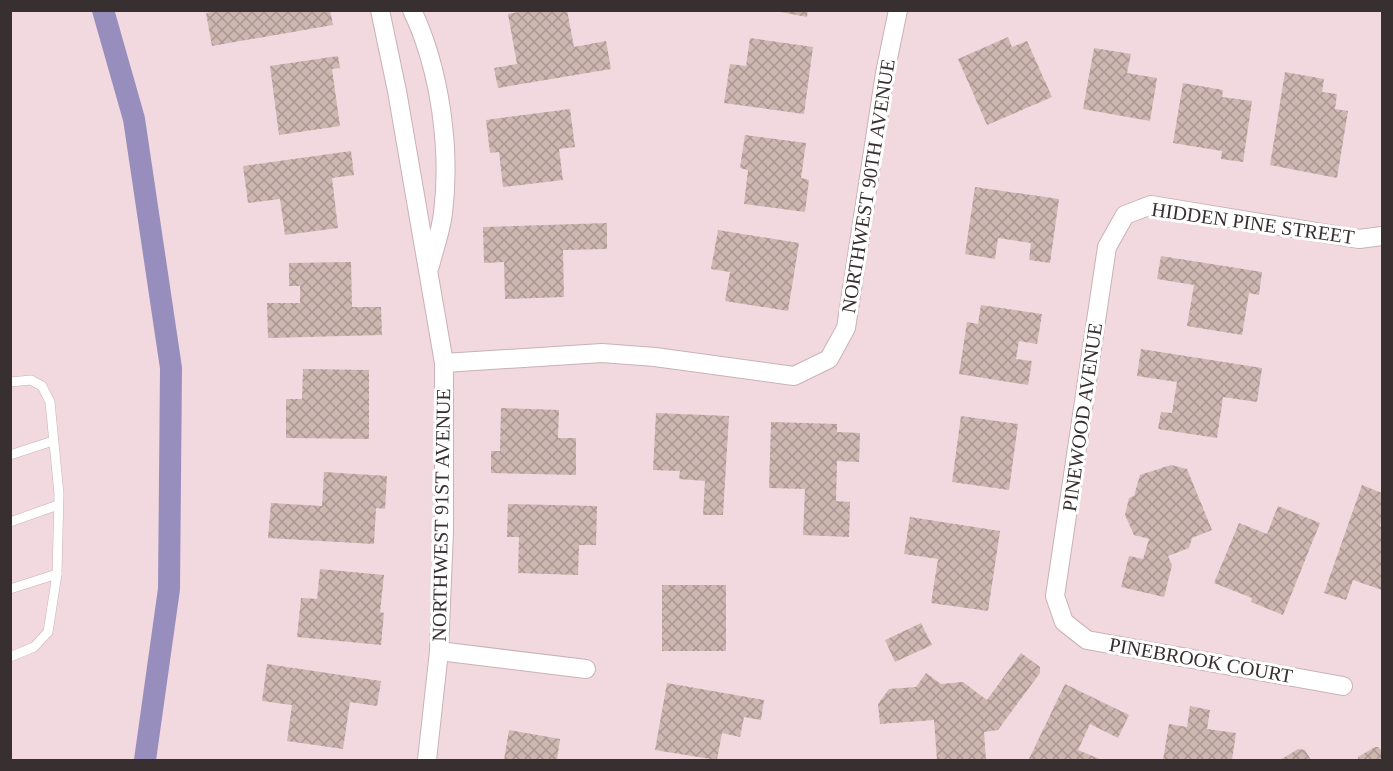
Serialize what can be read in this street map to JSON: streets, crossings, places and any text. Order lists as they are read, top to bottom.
{
  "streets": {
    "street": [
      "NORTHWEST 90TH AVENUE",
      "HIDDEN PINE STREET",
      "PINEWOOD AVENUE",
      "NORTHWEST 91ST AVENUE",
      "PINEBROOK COURT"
    ]
  },
  "crossings": [
    ["NORTHWEST 90TH AVENUE", "NORTHWEST 91ST AVENUE"],
    ["HIDDEN PINE STREET", "PINEWOOD AVENUE"],
    ["PINEWOOD AVENUE", "PINEBROOK COURT"]
  ]
}
